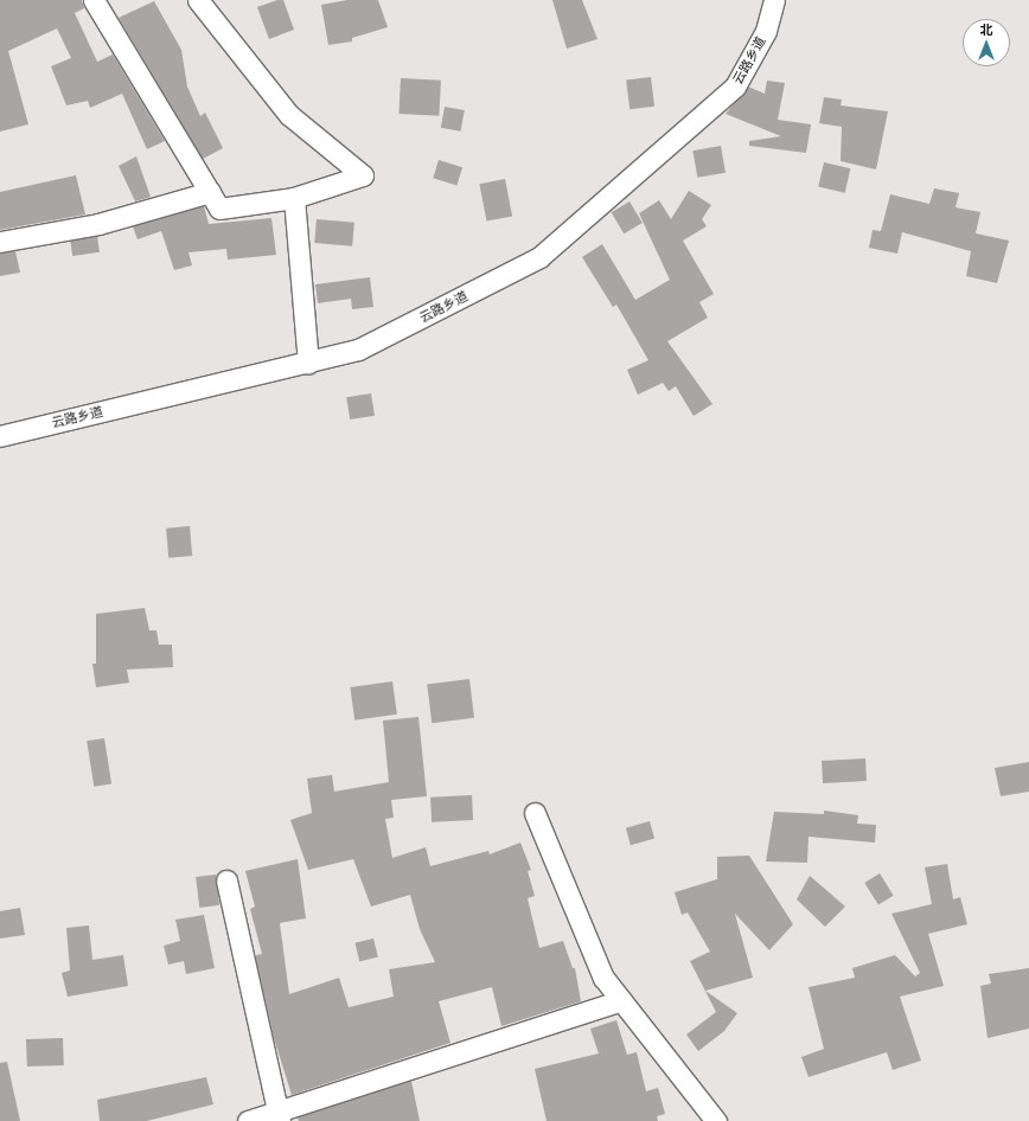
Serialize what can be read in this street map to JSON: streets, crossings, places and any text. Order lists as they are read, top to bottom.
{
  "streets": {
    "street": ["云路乡道"]
  },
  "north": "top"
}
